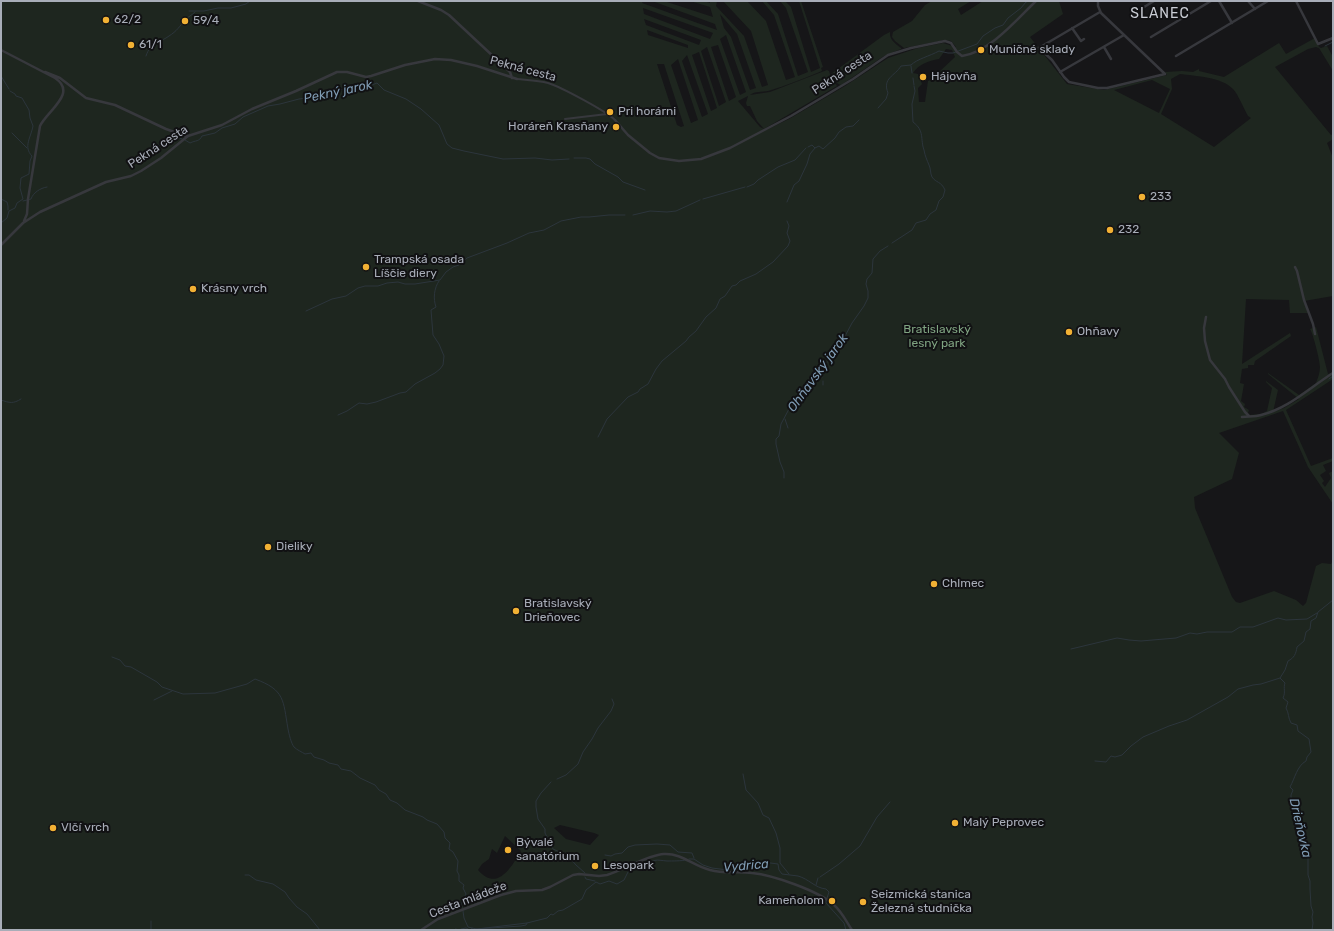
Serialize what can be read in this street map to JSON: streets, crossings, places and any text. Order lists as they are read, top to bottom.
{
  "streets": {
    "street": ["Pekná cesta", "Cesta mládeže"]
  },
  "districts": ["SLANEC"],
  "water": [
    "Pekný jarok",
    "Ohňavský jarok",
    "Drieňovka",
    "Vydrica"
  ],
  "parks": ["Bratislavský lesný park"],
  "places": [
    "62/2",
    "59/4",
    "61/1",
    "Muničné sklady",
    "Hájovňa",
    "Pri horárni",
    "Horáreň Krasňany",
    "233",
    "232",
    "Trampská osada Líščie diery",
    "Krásny vrch",
    "Ohňavy",
    "Dieliky",
    "Chlmec",
    "Bratislavský Drieňovec",
    "Malý Peprovec",
    "Vlčí vrch",
    "Bývalé sanatórium",
    "Lesopark",
    "Kameňolom",
    "Seizmická stanica Železná studnička"
  ]
}
